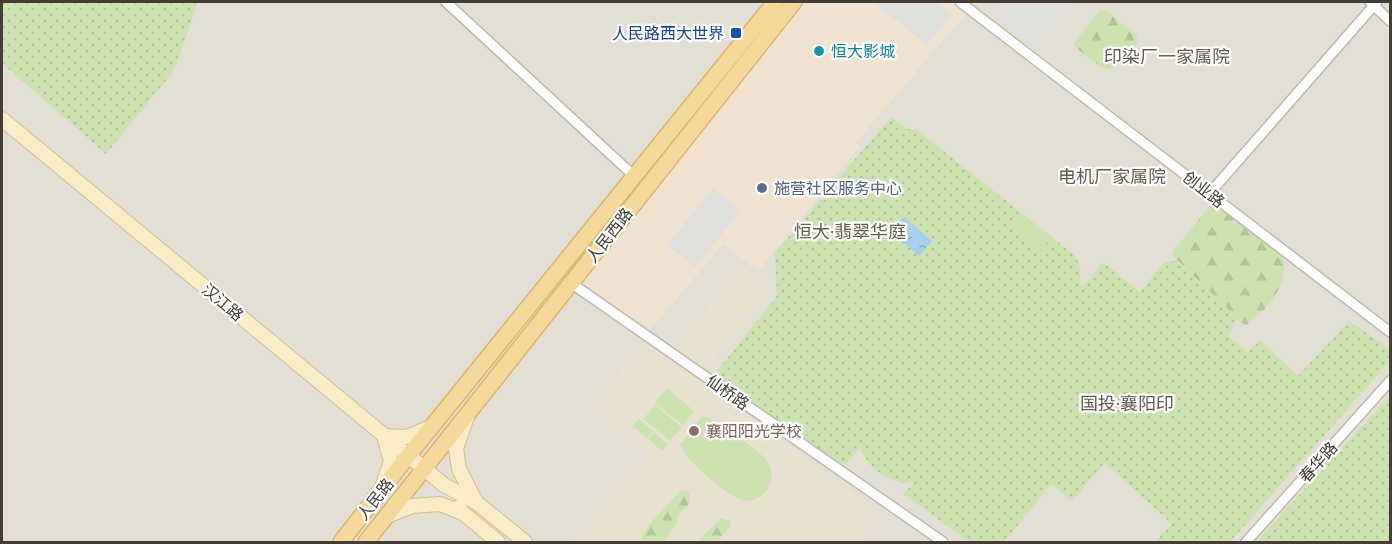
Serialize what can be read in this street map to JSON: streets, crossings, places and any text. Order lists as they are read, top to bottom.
{
  "streets": {
    "main road": ["人民西路", "汉江路", "人民路"],
    "street": ["创业路", "仙桥路", "春华路"]
  },
  "crossings": [
    ["人民西路", "汉江路"],
    ["人民西路", "仙桥路"],
    ["人民西路", "人民路"],
    ["汉江路", "人民路"]
  ],
  "districts": [
    "印染厂一家属院",
    "电机厂家属院",
    "恒大·翡翠华庭",
    "国投·襄阳印"
  ],
  "places": {
    "transit": ["人民路西大世界"],
    "other": ["恒大影城", "施营社区服务中心", "襄阳阳光学校"]
  }
}
